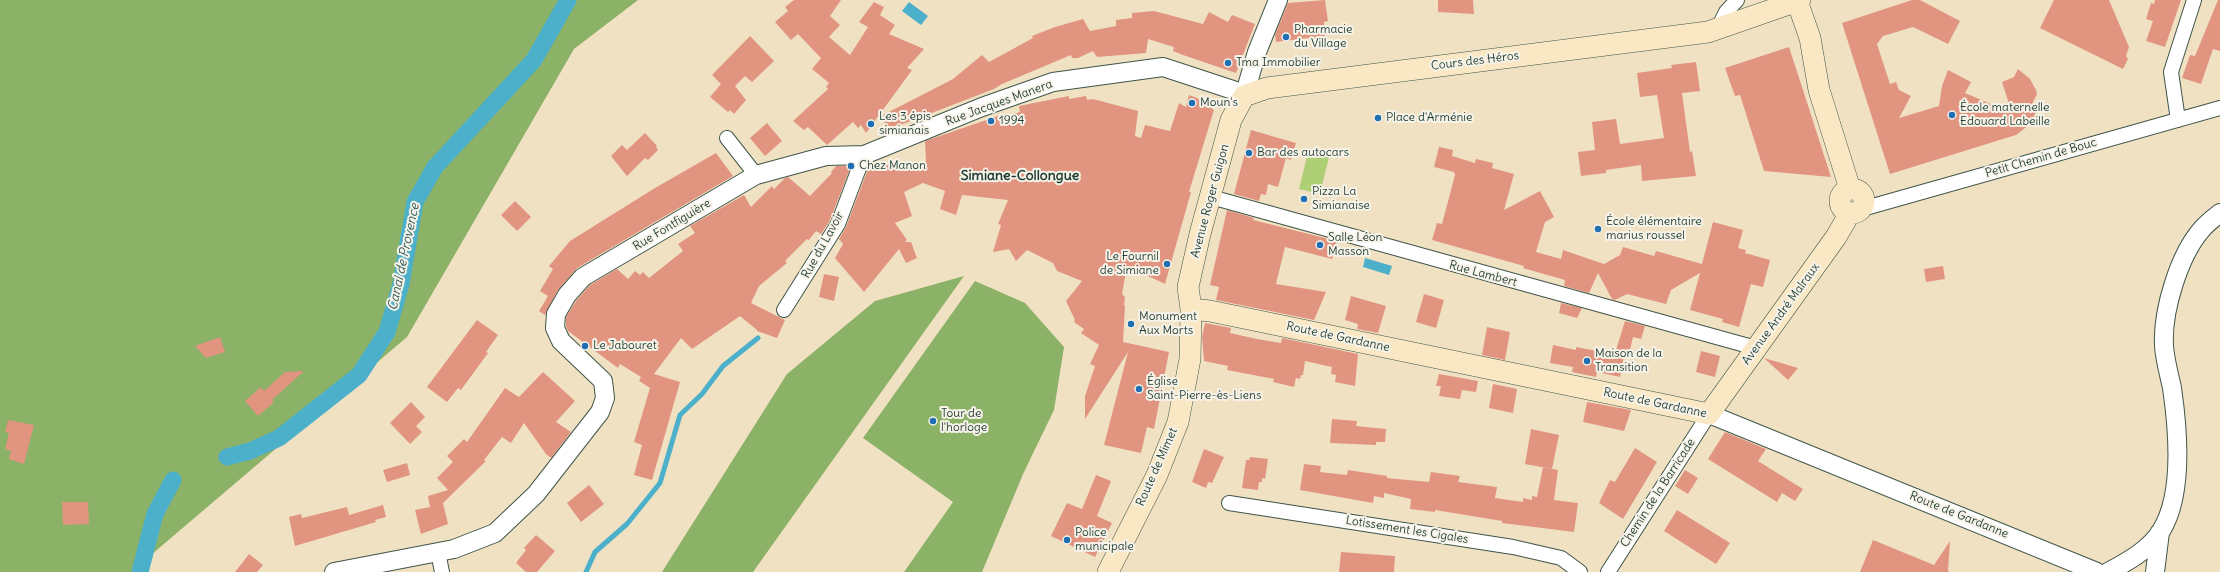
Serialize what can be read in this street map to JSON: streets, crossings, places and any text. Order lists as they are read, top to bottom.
{
  "streets": {
    "main road": [
      "Cours des Héros",
      "Avenue Roger Guigon",
      "Avenue André Malraux",
      "Route de Gardanne",
      "Route de Mimet"
    ],
    "street": [
      "Rue Jacques Manera",
      "Petit Chemin de Bouc",
      "Rue Fontfiguière",
      "Rue du Lavoir",
      "Rue Lambert",
      "Chemin de la Barricade",
      "Lotissement les Cigales"
    ]
  },
  "crossings": [
    ["Cours des Héros", "Rue Jacques Manera"],
    ["Cours des Héros", "Avenue Roger Guigon"],
    ["Rue Jacques Manera", "Avenue Roger Guigon"],
    ["Rue Jacques Manera", "Rue Fontfiguière"],
    ["Rue Jacques Manera", "Rue du Lavoir"],
    ["Petit Chemin de Bouc", "Avenue André Malraux"],
    ["Avenue Roger Guigon", "Rue Lambert"],
    ["Avenue Roger Guigon", "Route de Gardanne"],
    ["Avenue Roger Guigon", "Route de Mimet"],
    ["Rue Lambert", "Avenue André Malraux"],
    ["Avenue André Malraux", "Route de Gardanne"],
    ["Avenue André Malraux", "Chemin de la Barricade"],
    ["Route de Gardanne", "Route de Mimet"],
    ["Route de Gardanne", "Chemin de la Barricade"]
  ],
  "districts": ["Simiane-Collongue"],
  "water": ["Canal de Provence"],
  "places": [
    "Pharmacie du Village",
    "Tma Immobilier",
    "Moun's",
    "École maternelle Edouard Labeille",
    "Place d'Arménie",
    "1994",
    "Les 3 épis simianais",
    "Bar des autocars",
    "Chez Manon",
    "Pizza La Simianaise",
    "École élémentaire marius roussel",
    "Salle Léon Masson",
    "Le Fournil de Simiane",
    "Monument Aux Morts",
    "Le Jabouret",
    "Maison de la Transition",
    "Église Saint-Pierre-ès-Liens",
    "Tour de l'horloge",
    "Police municipale"
  ]
}
